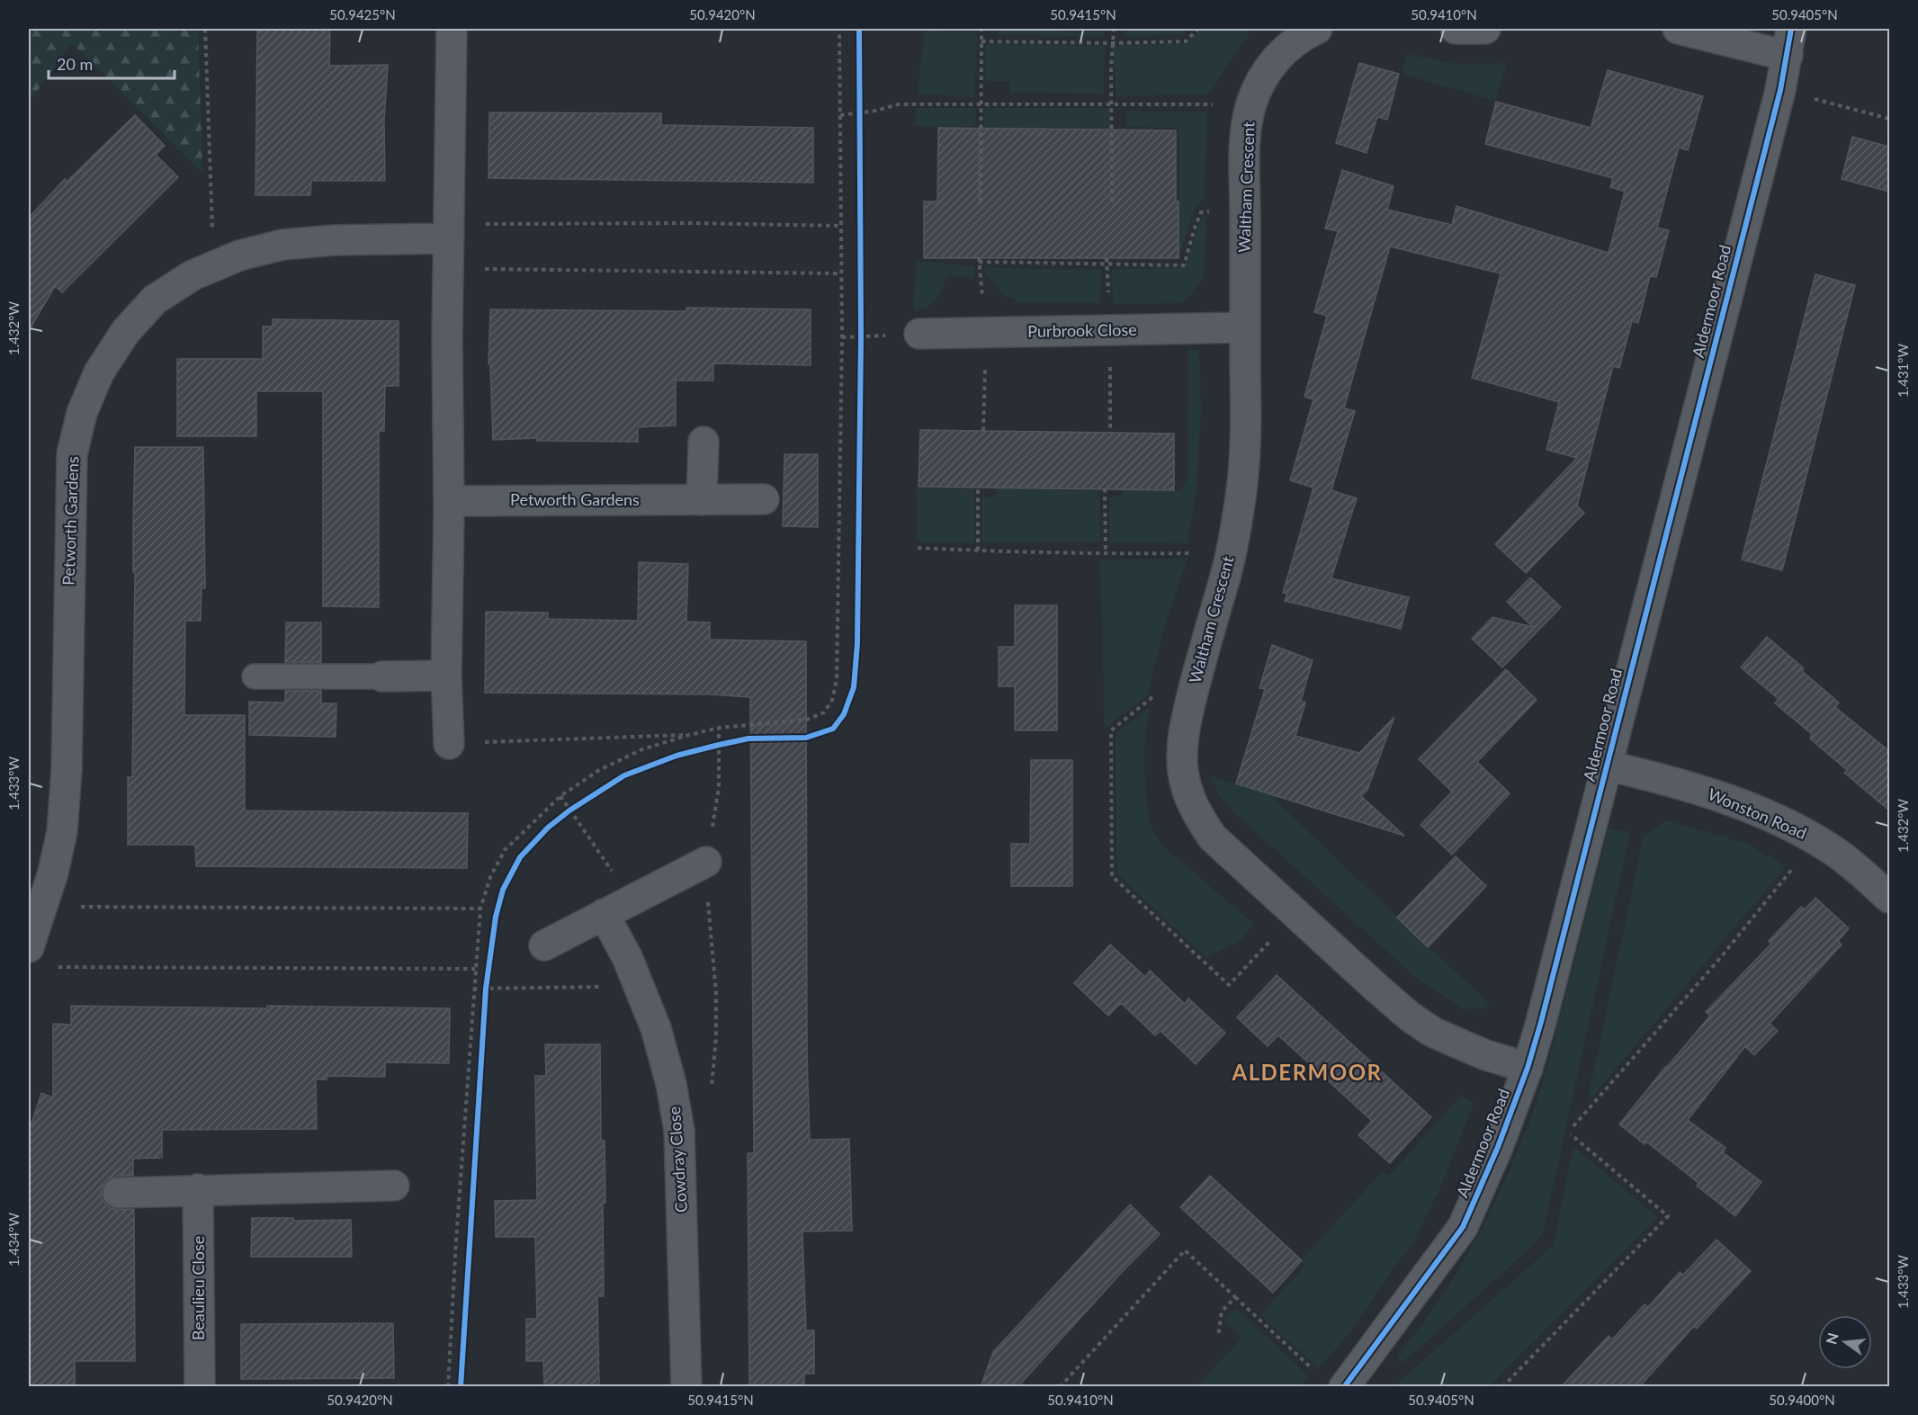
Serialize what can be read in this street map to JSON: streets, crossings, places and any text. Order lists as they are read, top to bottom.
{
  "streets": {
    "street": [
      "Waltham Crescent",
      "Aldermoor Road",
      "Purbrook Close",
      "Petworth Gardens",
      "Wonston Road",
      "Cowdray Close",
      "Beaulieu Close"
    ]
  },
  "crossings": [
    ["Waltham Crescent", "Aldermoor Road"],
    ["Waltham Crescent", "Purbrook Close"],
    ["Aldermoor Road", "Wonston Road"]
  ],
  "districts": ["ALDERMOOR"],
  "scale_bar": "20 m",
  "north": "left",
  "coordinates": [
    "50.9425°N",
    "50.9420°N",
    "50.9415°N",
    "50.9410°N",
    "50.9405°N",
    "1.432°W",
    "1.431°W",
    "1.433°W",
    "1.434°W",
    "50.9400°N"
  ]
}
